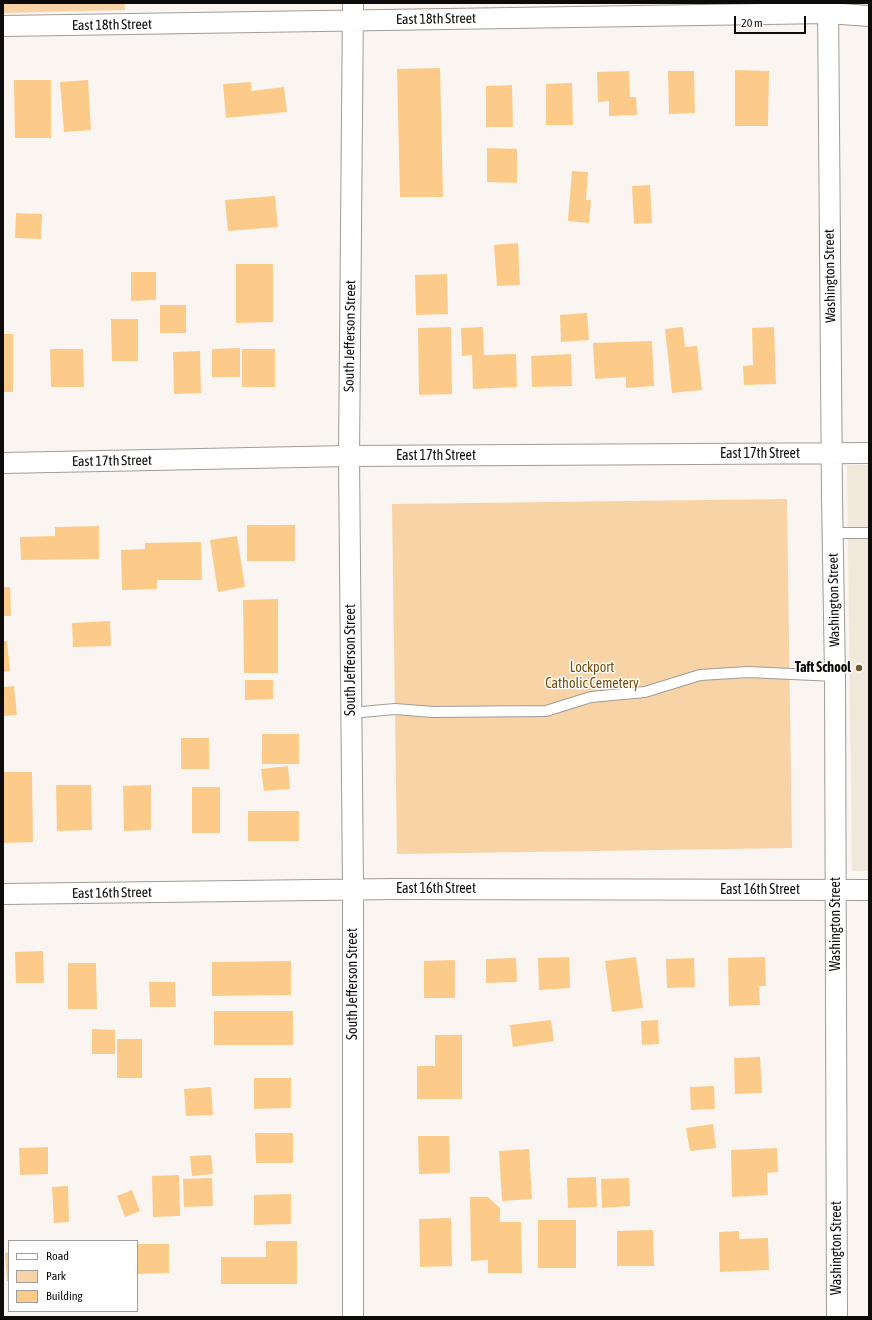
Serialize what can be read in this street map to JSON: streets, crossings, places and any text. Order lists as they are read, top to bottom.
{
  "streets": {
    "street": [
      "East 18th Street",
      "Washington Street",
      "South Jefferson Street",
      "East 17th Street",
      "East 16th Street"
    ]
  },
  "crossings": [
    ["East 18th Street", "Washington Street"],
    ["East 18th Street", "South Jefferson Street"],
    ["Washington Street", "East 17th Street"],
    ["Washington Street", "East 16th Street"],
    ["South Jefferson Street", "East 17th Street"],
    ["South Jefferson Street", "East 16th Street"]
  ],
  "parks": ["Lockport Catholic Cemetery"],
  "places": ["Taft School"],
  "legend": ["Road", "Park", "Building"],
  "scale_bar": "20 m"
}
